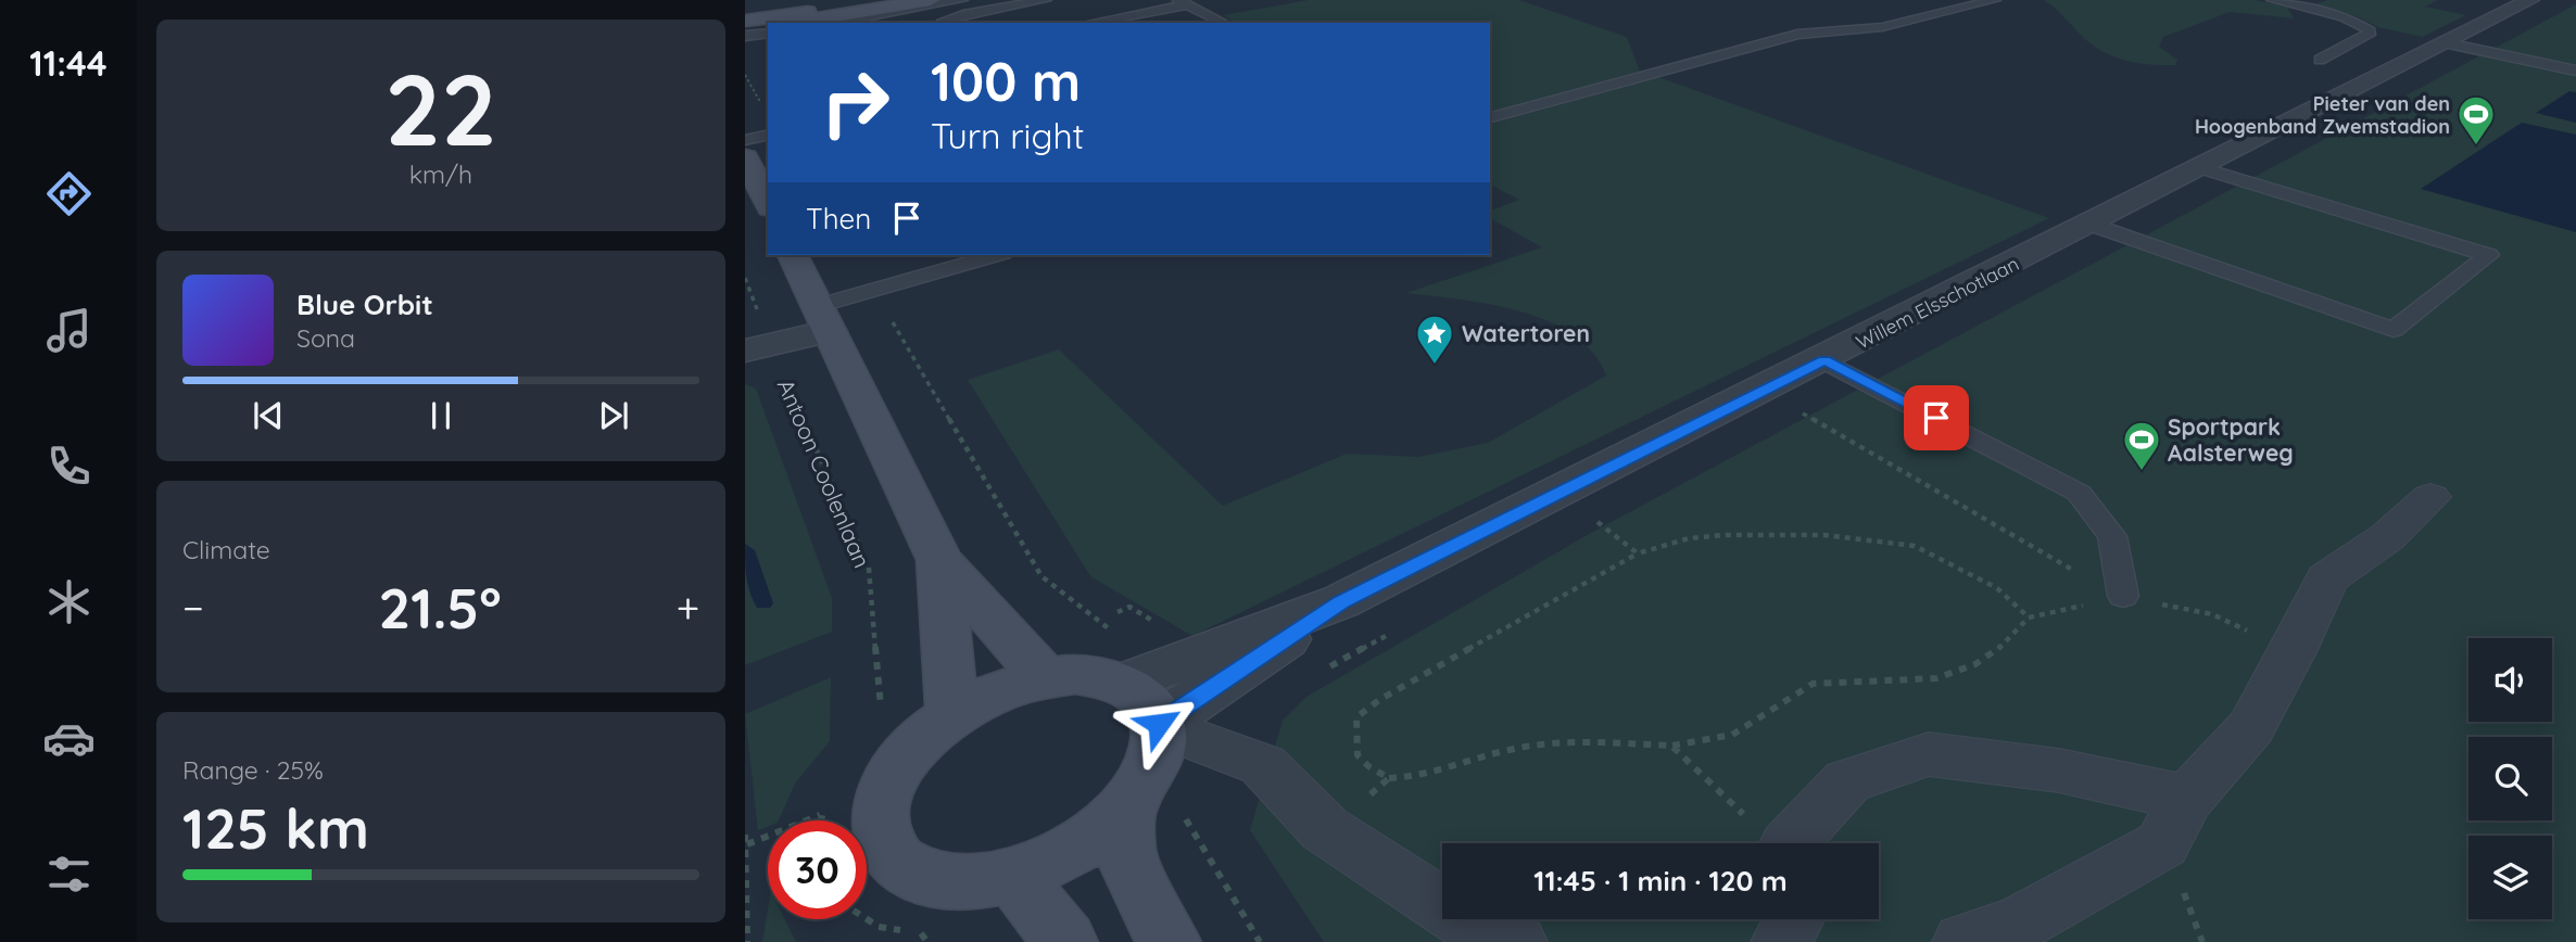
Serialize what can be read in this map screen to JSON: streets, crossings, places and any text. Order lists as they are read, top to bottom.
{
  "streets": {
    "street": ["Willem Elsschotlaan"],
    "path": ["Antoon Coolenlaan"]
  },
  "places": {
    "sports": ["Pieter van den Hoogenband Zwemstadion", "Sportpark Aalsterweg"],
    "place": ["Watertoren"]
  },
  "page": {
    "tabs": "11:44",
    "tile": [
      ["22", "km/h"],
      "Climate",
      ["Range · 25%", "125 km"]
    ],
    "turn": ["100 m", "Turn right"],
    "then": "Then",
    "song": ["Blue Orbit", "Sona"],
    "heat": ["−", "21.5°", "+"],
    "limit": "30",
    "trip": "11:45 · 1 min · 120 m"
  }
}
